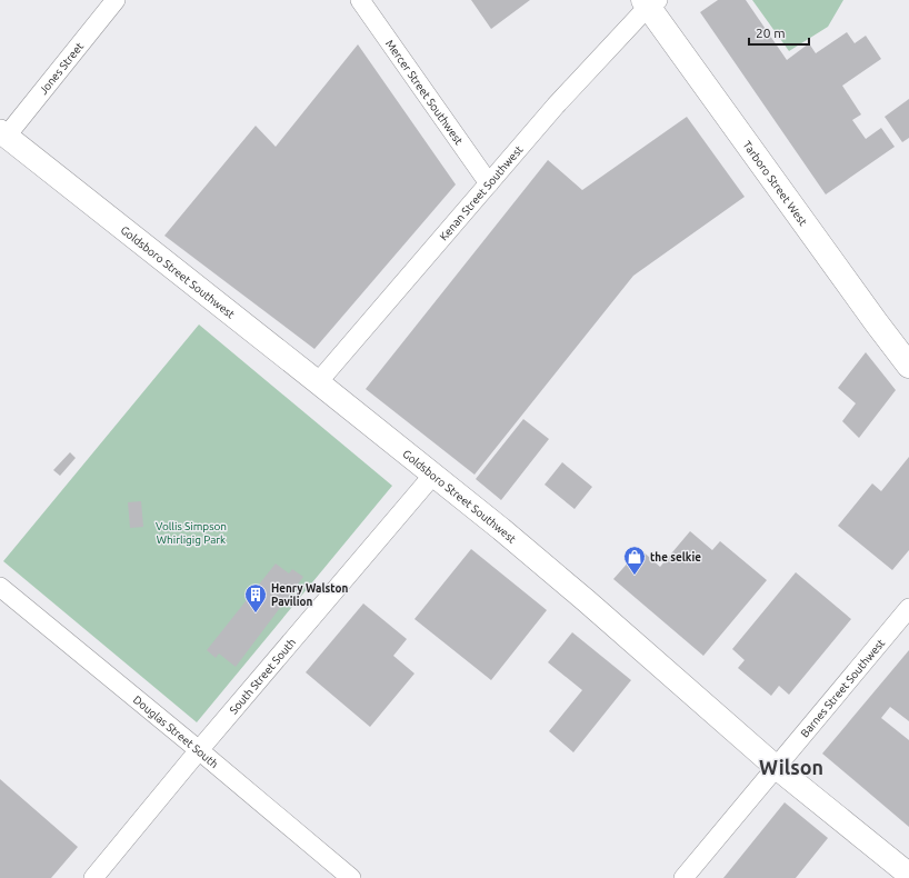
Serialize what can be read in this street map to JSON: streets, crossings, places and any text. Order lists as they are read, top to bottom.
{
  "streets": {
    "main road": ["Tarboro Street West"],
    "street": [
      "Jones Street",
      "Mercer Street Southwest",
      "Kenan Street Southwest",
      "Goldsboro Street Southwest",
      "South Street South",
      "Barnes Street Southwest",
      "Douglas Street South"
    ]
  },
  "crossings": [
    ["Jones Street", "Goldsboro Street Southwest"],
    ["Mercer Street Southwest", "Kenan Street Southwest"],
    ["Tarboro Street West", "Kenan Street Southwest"],
    ["Kenan Street Southwest", "Goldsboro Street Southwest"],
    ["Goldsboro Street Southwest", "South Street South"],
    ["Goldsboro Street Southwest", "Barnes Street Southwest"],
    ["South Street South", "Douglas Street South"]
  ],
  "districts": ["Wilson"],
  "parks": ["Vollis Simpson Whirligig Park"],
  "places": {
    "shop": ["the selkie"],
    "building": ["Henry Walston Pavilion"]
  },
  "scale_bar": "20 m"
}
